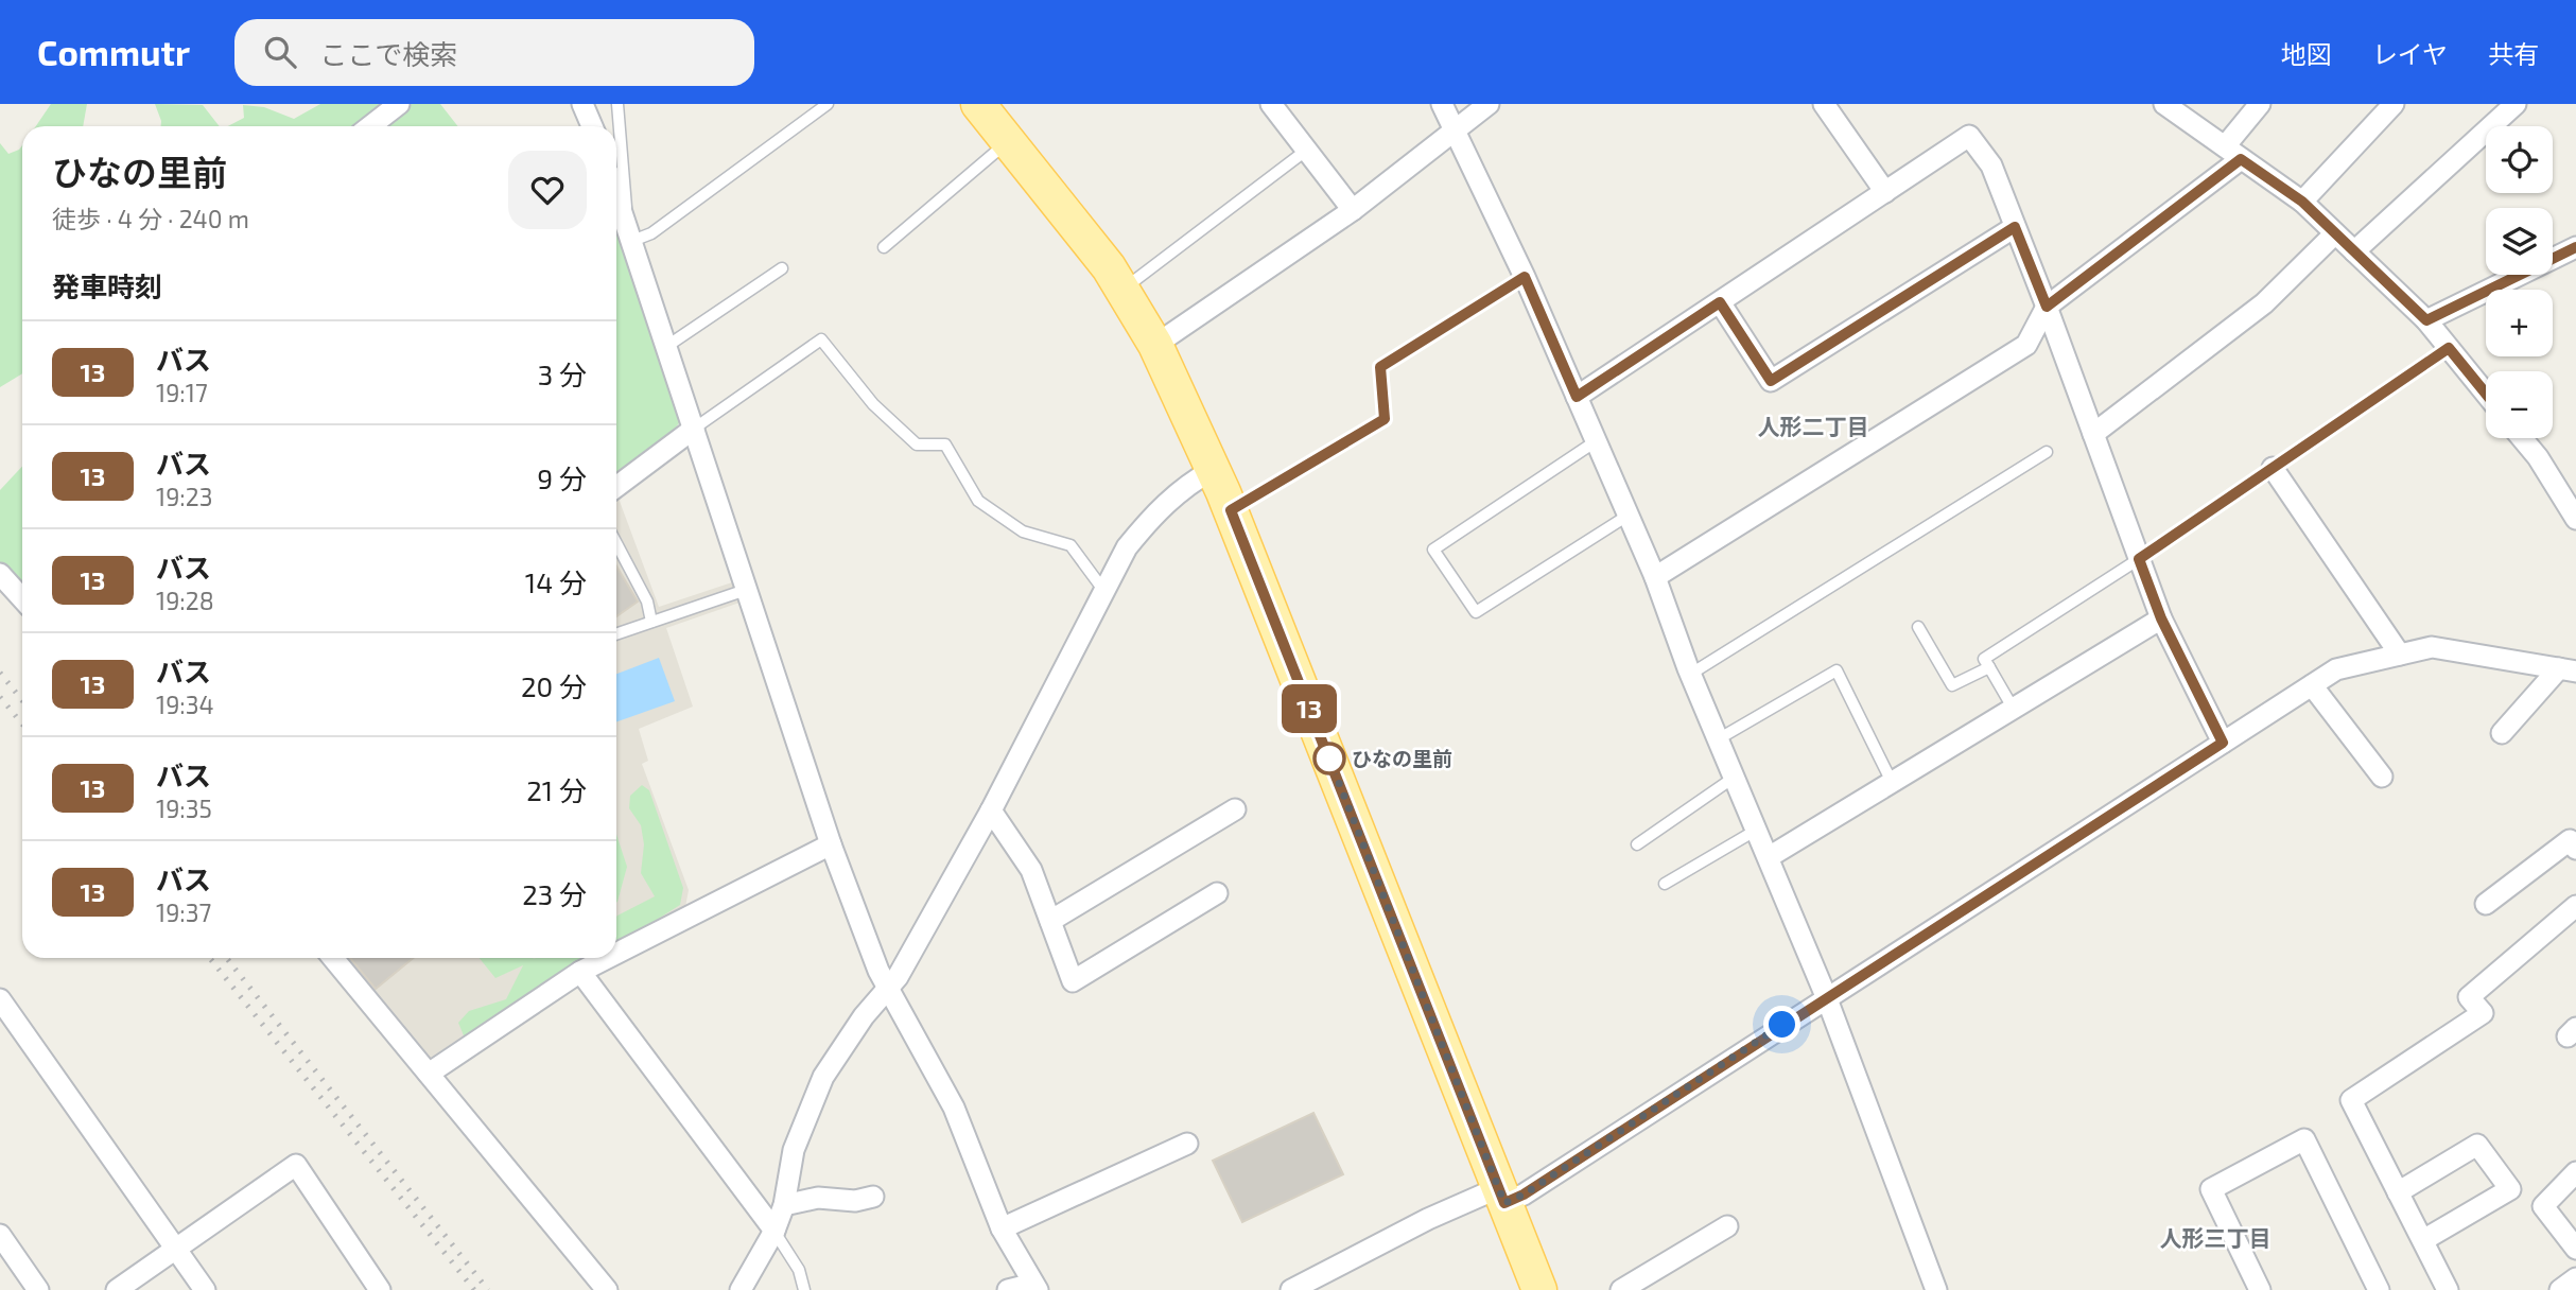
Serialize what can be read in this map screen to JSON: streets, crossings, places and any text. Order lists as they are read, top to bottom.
{
  "districts": ["人形二丁目", "人形三丁目"],
  "places": ["ひなの里前"],
  "lines": ["bus line 13"],
  "page": {
    "header": "Commutr",
    "search": "ここで検索",
    "nav": ["地図", "レイヤ", "共有"],
    "on_map": "13",
    "map_buttons": ["+", "−"],
    "heading": [
      ["ひなの里前", "徒歩 · 4 分 · 240 m"],
      "発車時刻"
    ],
    "list": [
      {
        "mark": "13",
        "name": "バス",
        "note": "19:17",
        "value": "3 分"
      },
      {
        "mark": "13",
        "name": "バス",
        "note": "19:23",
        "value": "9 分"
      },
      {
        "mark": "13",
        "name": "バス",
        "note": "19:28",
        "value": "14 分"
      },
      {
        "mark": "13",
        "name": "バス",
        "note": "19:34",
        "value": "20 分"
      },
      {
        "mark": "13",
        "name": "バス",
        "note": "19:35",
        "value": "21 分"
      },
      {
        "mark": "13",
        "name": "バス",
        "note": "19:37",
        "value": "23 分"
      }
    ]
  }
}
